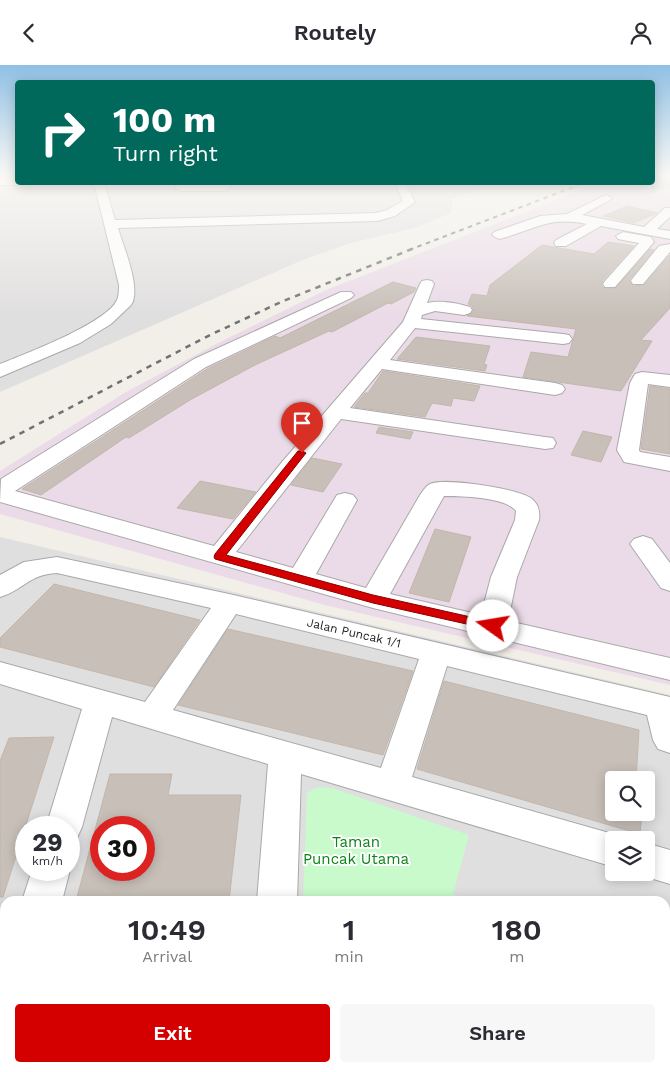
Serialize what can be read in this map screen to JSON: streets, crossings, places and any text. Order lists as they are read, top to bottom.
{
  "streets": {
    "street": ["Jalan Puncak 1/1"]
  },
  "parks": ["Taman Puncak Utama"],
  "page": {
    "header": "Routely",
    "turn": ["100 m", "Turn right"],
    "speed": "29 km/h",
    "limit": "30",
    "eta": [
      "10:49",
      "Arrival",
      "1",
      "min",
      "180",
      "m"
    ],
    "buttons": ["Exit", "Share"]
  }
}
